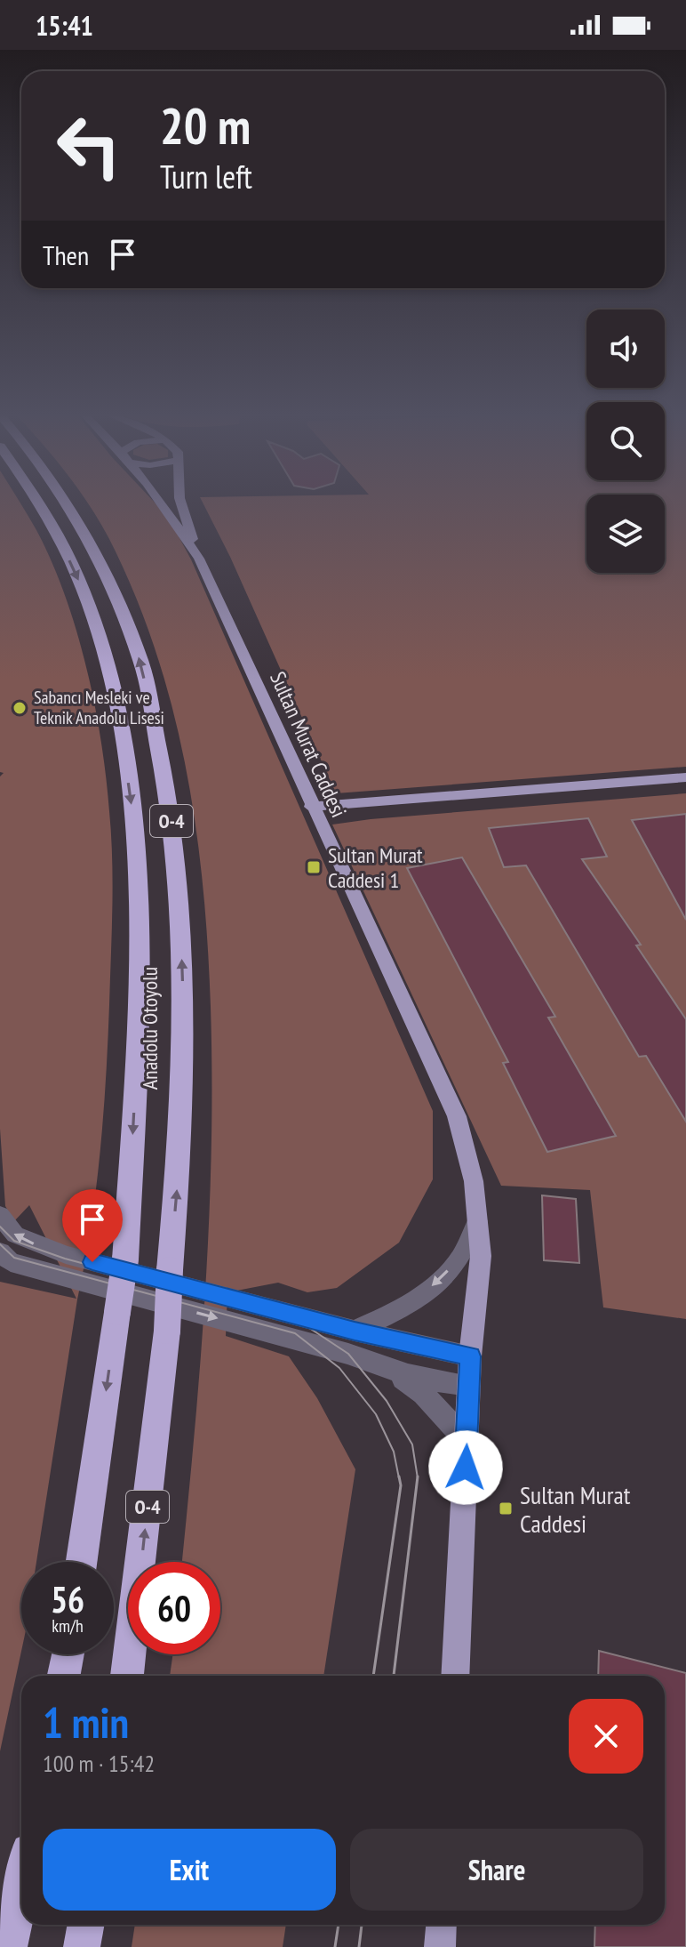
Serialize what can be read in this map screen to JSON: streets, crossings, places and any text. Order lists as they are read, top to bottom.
{
  "streets": {
    "highway": ["O-4", "Anadolu Otoyolu"],
    "main road": ["Sultan Murat Caddesi"]
  },
  "places": {
    "other": ["Sabancı Mesleki ve Teknik Anadolu Lisesi"],
    "transit": ["Sultan Murat Caddesi 1", "Sultan Murat Caddesi"]
  },
  "page": {
    "status": "15:41",
    "turn": ["20 m", "Turn left"],
    "then": "Then",
    "speed": "56 km/h",
    "limit": "60",
    "heading": ["1 min", "100 m · 15:42"],
    "buttons": ["Exit", "Share"]
  }
}
